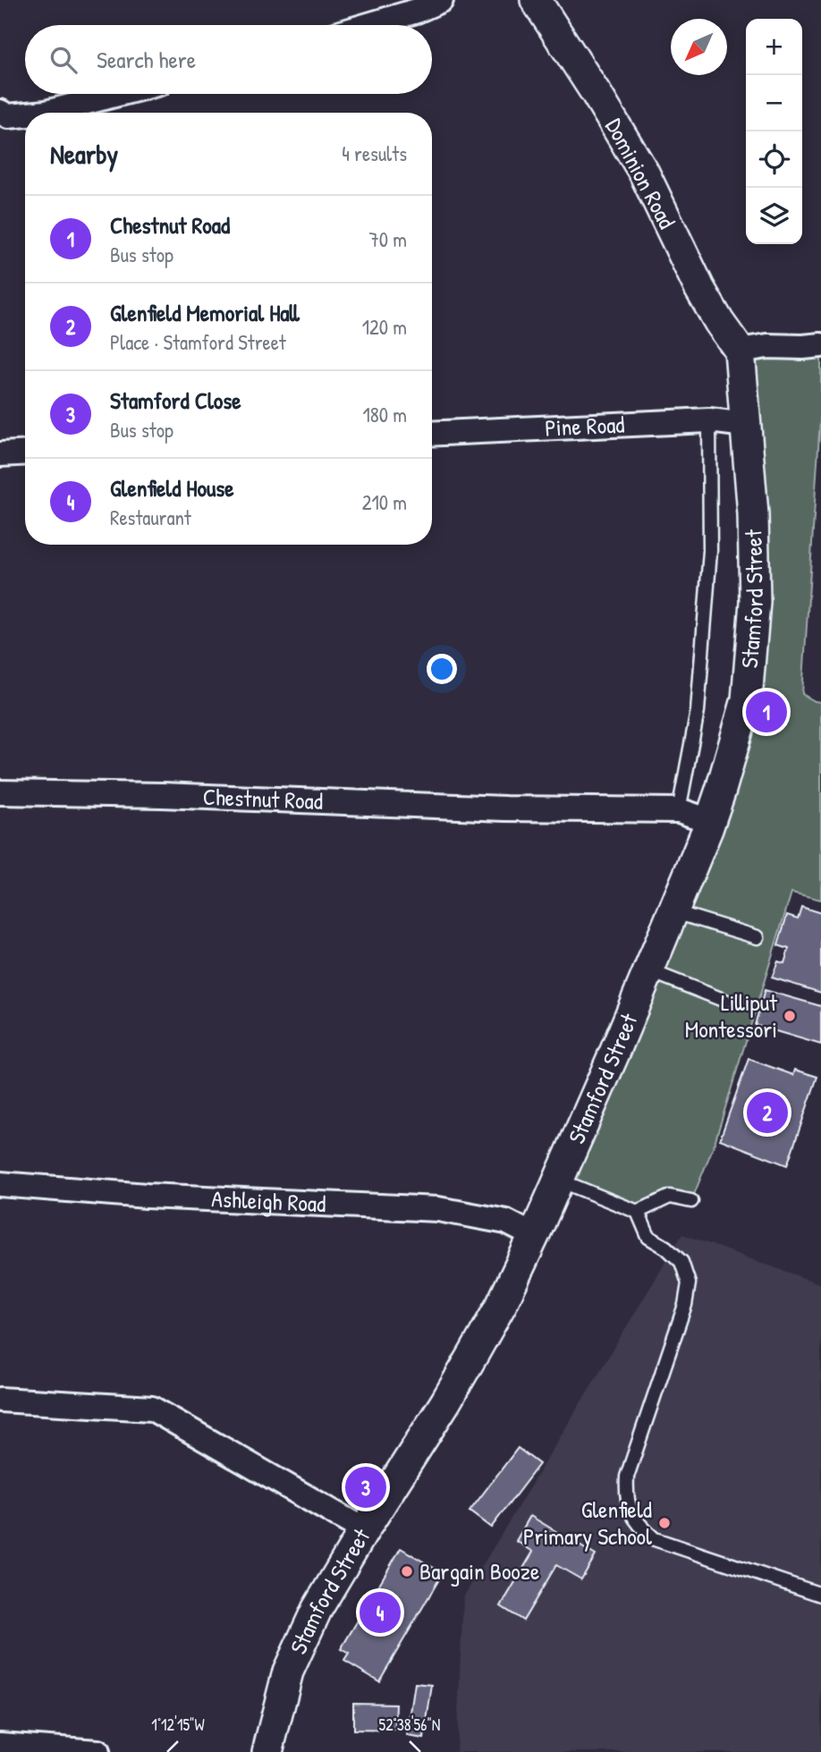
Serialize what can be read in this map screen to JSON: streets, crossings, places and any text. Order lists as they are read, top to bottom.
{
  "streets": {
    "street": [
      "Dominion Road",
      "Pine Road",
      "Stamford Street",
      "Chestnut Road",
      "Ashleigh Road"
    ]
  },
  "crossings": [
    ["Dominion Road", "Stamford Street"],
    ["Pine Road", "Stamford Street"],
    ["Stamford Street", "Chestnut Road"],
    ["Stamford Street", "Ashleigh Road"]
  ],
  "places": ["Lilliput Montessori", "Glenfield Primary School", "Bargain Booze"],
  "north": "bottom left",
  "page": {
    "map_buttons": ["+", "−"],
    "search": "Search here",
    "heading": ["Nearby", "4 results"],
    "list": [
      {
        "mark": "1",
        "name": "Chestnut Road",
        "note": "Bus stop",
        "value": "70 m"
      },
      {
        "mark": "2",
        "name": "Glenfield Memorial Hall",
        "note": "Place · Stamford Street",
        "value": "120 m"
      },
      {
        "mark": "3",
        "name": "Stamford Close",
        "note": "Bus stop",
        "value": "180 m"
      },
      {
        "mark": "4",
        "name": "Glenfield House",
        "note": "Restaurant",
        "value": "210 m"
      }
    ],
    "pins": [
      "1",
      "2",
      "3",
      "4"
    ]
  },
  "coordinates": ["1°12'15\"W", "52°38'56\"N"]
}
